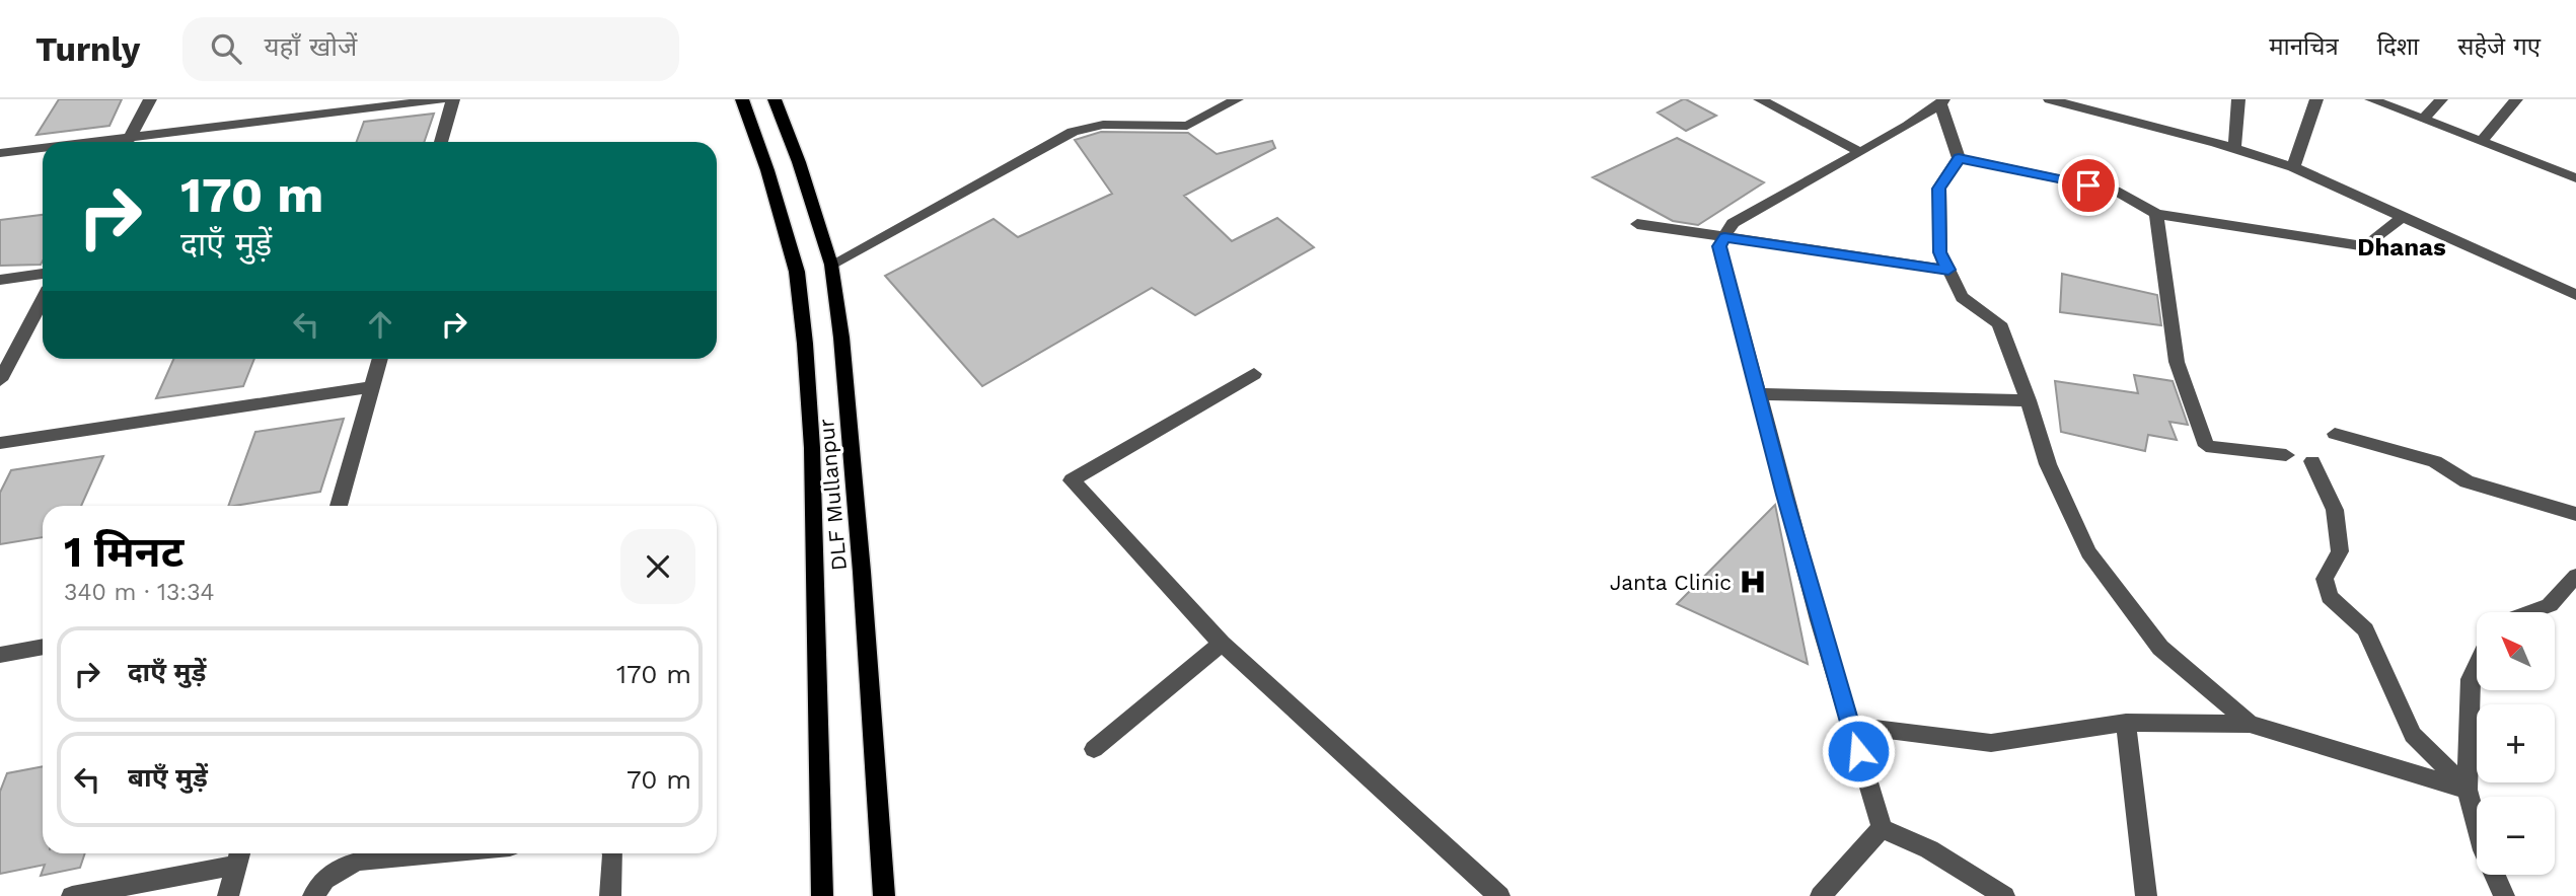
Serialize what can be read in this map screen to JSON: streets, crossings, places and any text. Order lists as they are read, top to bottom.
{
  "streets": {
    "main road": ["DLF Mullanpur"]
  },
  "districts": ["Dhanas"],
  "places": {
    "hospital": ["Janta Clinic"]
  },
  "north": "top left",
  "page": {
    "header": "Turnly",
    "search": "यहाँ खोजें",
    "nav": ["मानचित्र", "दिशा", "सहेजे गए"],
    "turn": ["170 m", "दाएँ मुड़ें"],
    "heading": ["1 मिनट", "340 m · 13:34"],
    "map_buttons": ["+", "−"],
    "list": [
      {
        "name": "दाएँ मुड़ें",
        "value": "170 m"
      },
      {
        "name": "बाएँ मुड़ें",
        "value": "70 m"
      }
    ]
  }
}
